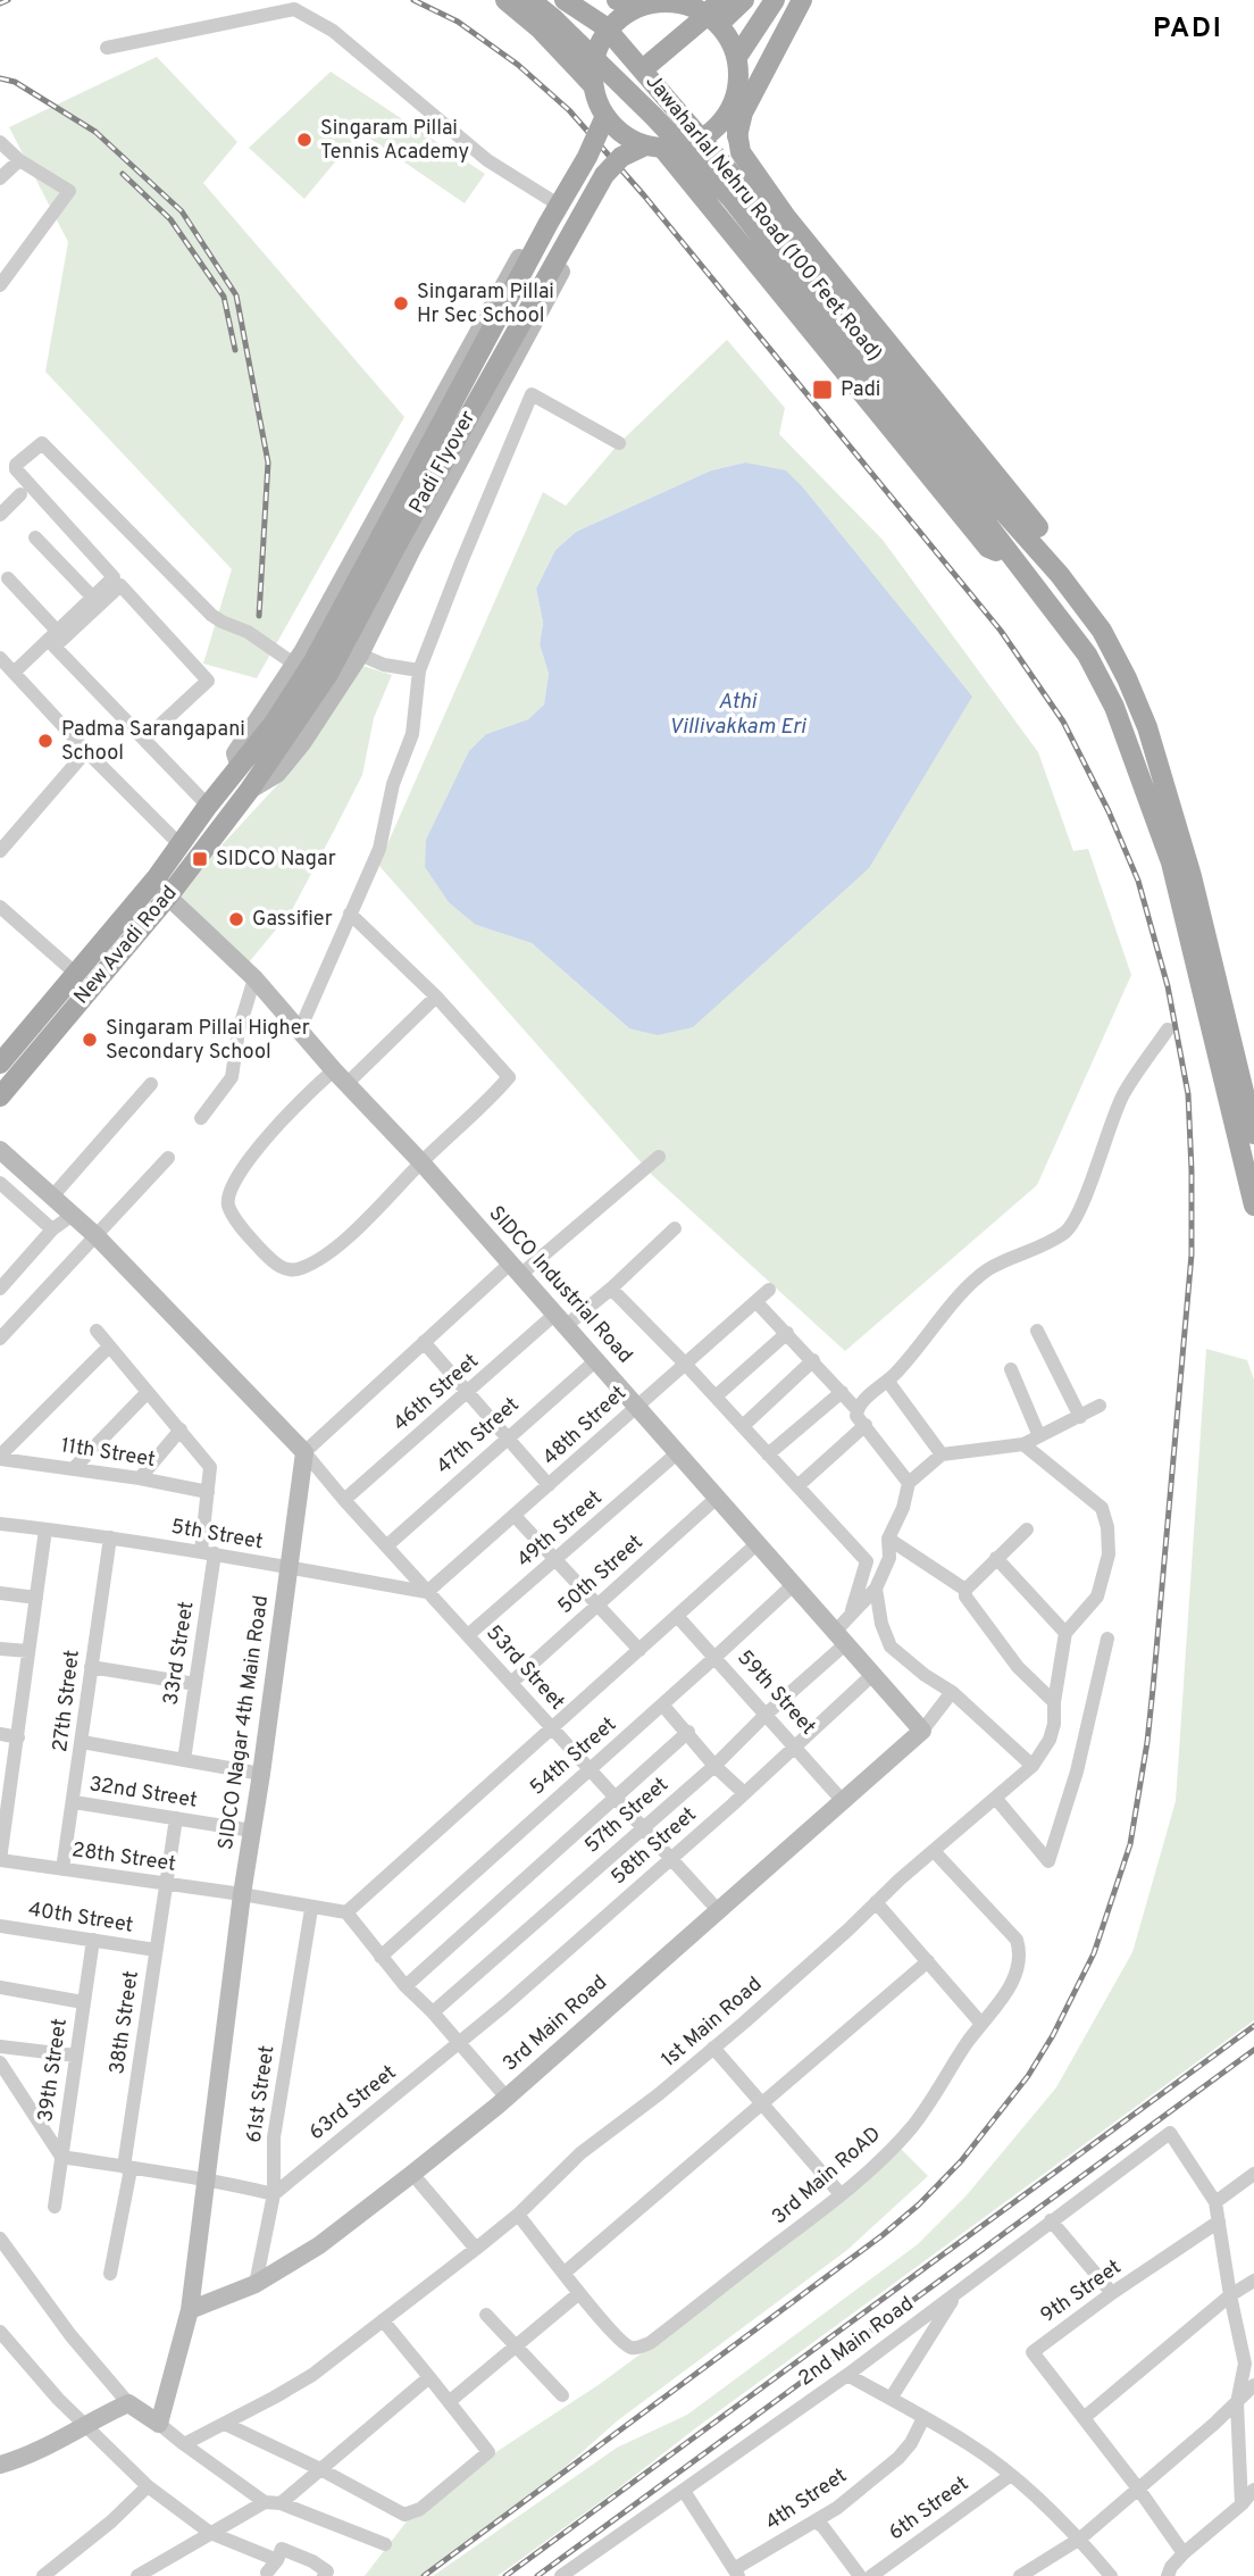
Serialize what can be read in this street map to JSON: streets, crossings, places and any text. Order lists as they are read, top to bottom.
{
  "streets": {
    "main road": ["Jawaharlal Nehru Road (100 Feet Road)", "Padi Flyover", "New Avadi Road"],
    "street": [
      "SIDCO Industrial Road",
      "46th Street",
      "48th Street",
      "47th Street",
      "11th Street",
      "49th Street",
      "5th Street",
      "50th Street",
      "33rd Street",
      "53rd Street",
      "59th Street",
      "27th Street",
      "SIDCO Nagar 4th Main Road",
      "54th Street",
      "32nd Street",
      "57th Street",
      "58th Street",
      "28th Street",
      "40th Street",
      "38th Street",
      "1st Main Road",
      "3rd Main Road",
      "39th Street",
      "61st Street",
      "63rd Street",
      "3rd Main RoAD",
      "9th Street",
      "2nd Main Road",
      "4th Street",
      "6th Street"
    ]
  },
  "crossings": [
    ["Padi Flyover", "New Avadi Road"],
    ["New Avadi Road", "SIDCO Industrial Road"],
    ["SIDCO Industrial Road", "46th Street"],
    ["SIDCO Industrial Road", "48th Street"],
    ["SIDCO Industrial Road", "47th Street"],
    ["SIDCO Industrial Road", "49th Street"],
    ["SIDCO Industrial Road", "50th Street"],
    ["SIDCO Industrial Road", "54th Street"],
    ["SIDCO Industrial Road", "57th Street"],
    ["SIDCO Industrial Road", "58th Street"],
    ["SIDCO Industrial Road", "3rd Main Road"],
    ["46th Street", "53rd Street"],
    ["48th Street", "5th Street"],
    ["48th Street", "53rd Street"],
    ["47th Street", "53rd Street"],
    ["11th Street", "33rd Street"],
    ["49th Street", "53rd Street"],
    ["5th Street", "33rd Street"],
    ["5th Street", "53rd Street"],
    ["5th Street", "27th Street"],
    ["5th Street", "SIDCO Nagar 4th Main Road"],
    ["50th Street", "53rd Street"],
    ["53rd Street", "SIDCO Nagar 4th Main Road"],
    ["53rd Street", "54th Street"],
    ["53rd Street", "57th Street"],
    ["53rd Street", "58th Street"],
    ["53rd Street", "3rd Main Road"],
    ["59th Street", "54th Street"],
    ["59th Street", "57th Street"],
    ["59th Street", "58th Street"],
    ["59th Street", "3rd Main Road"],
    ["27th Street", "32nd Street"],
    ["27th Street", "28th Street"],
    ["SIDCO Nagar 4th Main Road", "32nd Street"],
    ["SIDCO Nagar 4th Main Road", "28th Street"],
    ["SIDCO Nagar 4th Main Road", "3rd Main Road"],
    ["32nd Street", "38th Street"],
    ["58th Street", "63rd Street"],
    ["28th Street", "38th Street"],
    ["28th Street", "61st Street"],
    ["40th Street", "38th Street"],
    ["40th Street", "39th Street"],
    ["1st Main Road", "3rd Main RoAD"],
    ["3rd Main Road", "61st Street"],
    ["61st Street", "63rd Street"]
  ],
  "districts": ["PADI"],
  "water": ["Athi Villivakkam Eri"],
  "places": {
    "other": [
      "Singaram Pillai Tennis Academy",
      "Singaram Pillai Hr Sec School",
      "Padma Sarangapani School",
      "Gassifier",
      "Singaram Pillai Higher Secondary School"
    ],
    "transit": ["Padi", "SIDCO Nagar"]
  }
}
